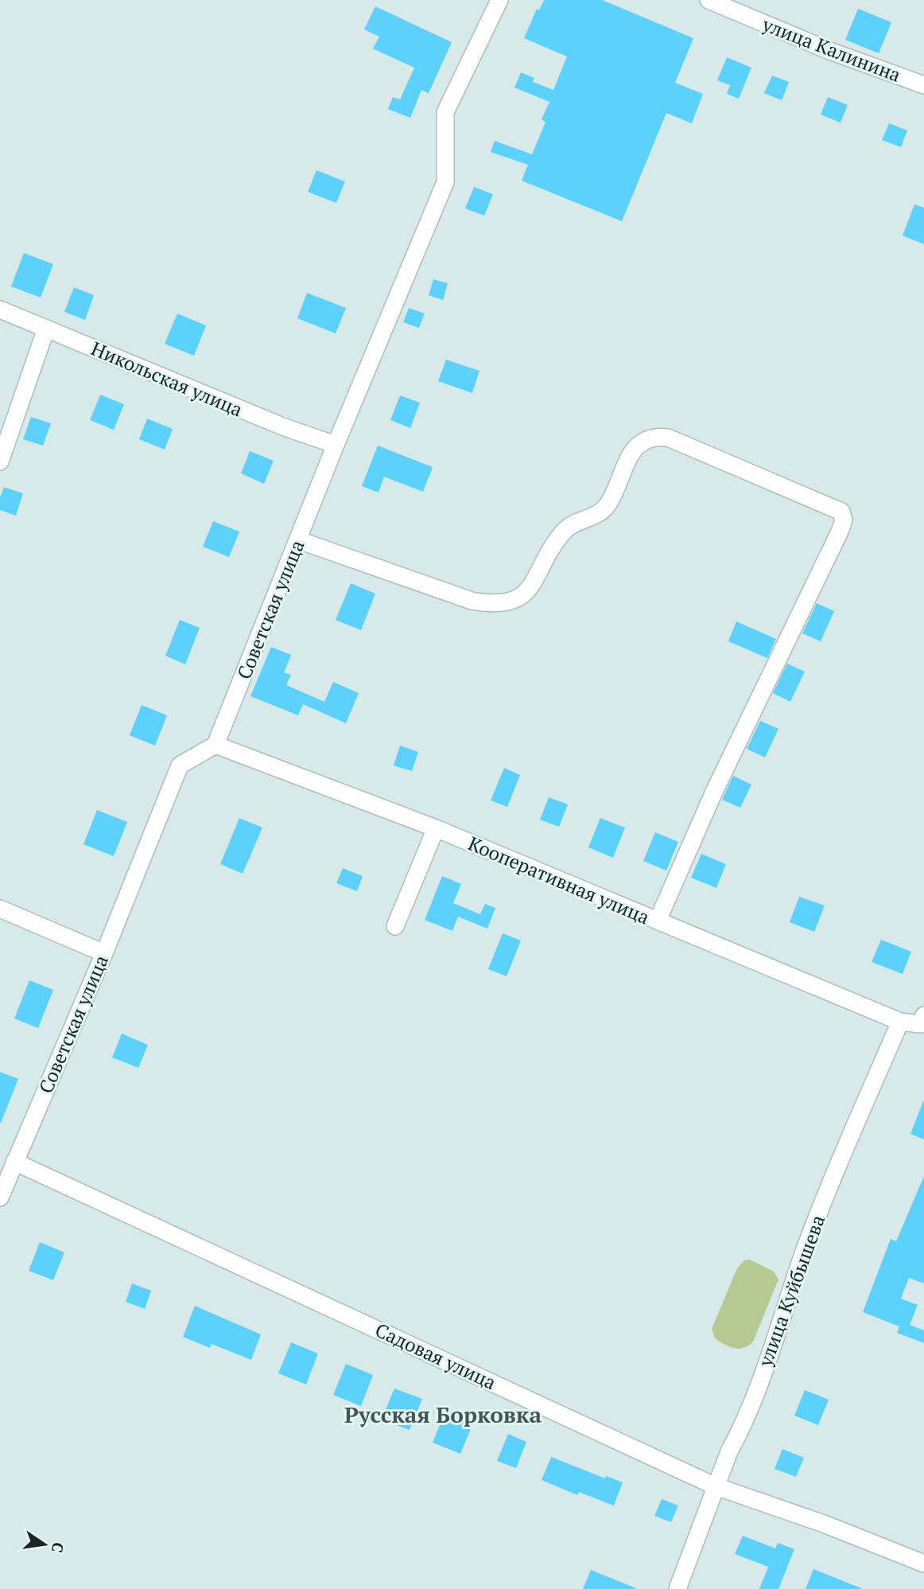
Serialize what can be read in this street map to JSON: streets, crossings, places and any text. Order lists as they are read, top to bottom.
{
  "streets": {
    "street": [
      "улица Калинина",
      "Никольская улица",
      "Советская улица",
      "Кооперативная улица",
      "улица Куйбышева",
      "Садовая улица"
    ]
  },
  "crossings": [
    ["Никольская улица", "Советская улица"],
    ["Советская улица", "Кооперативная улица"],
    ["Советская улица", "Садовая улица"],
    ["Кооперативная улица", "улица Куйбышева"],
    ["улица Куйбышева", "Садовая улица"]
  ],
  "districts": ["Русская Борковка"],
  "north": "right"
}
